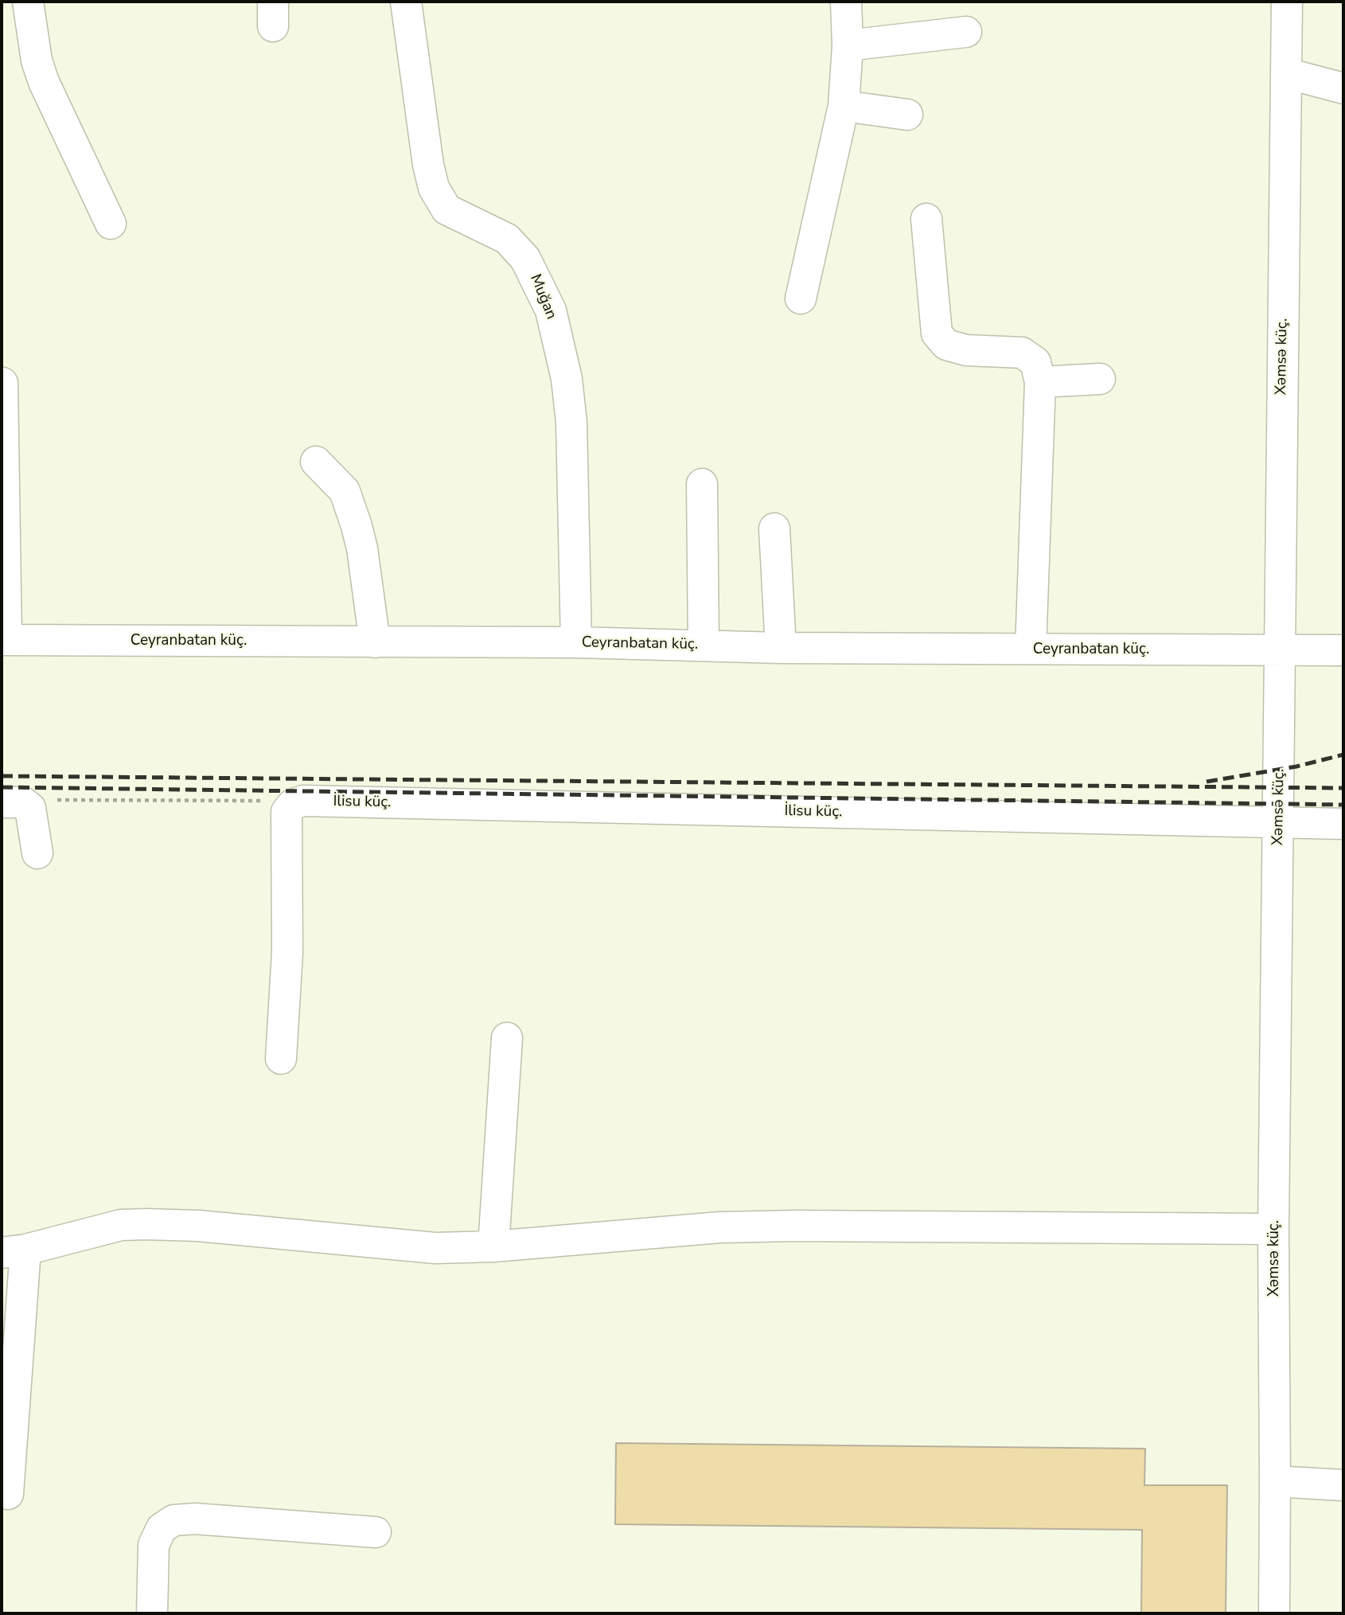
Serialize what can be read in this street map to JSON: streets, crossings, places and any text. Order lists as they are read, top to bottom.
{
  "streets": {
    "street": [
      "Muğan",
      "Xəmsə küç.",
      "Ceyranbatan küç.",
      "İlisu küç."
    ]
  },
  "crossings": [
    ["Muğan", "Ceyranbatan küç."],
    ["Xəmsə küç.", "Ceyranbatan küç."],
    ["Xəmsə küç.", "İlisu küç."]
  ]
}
